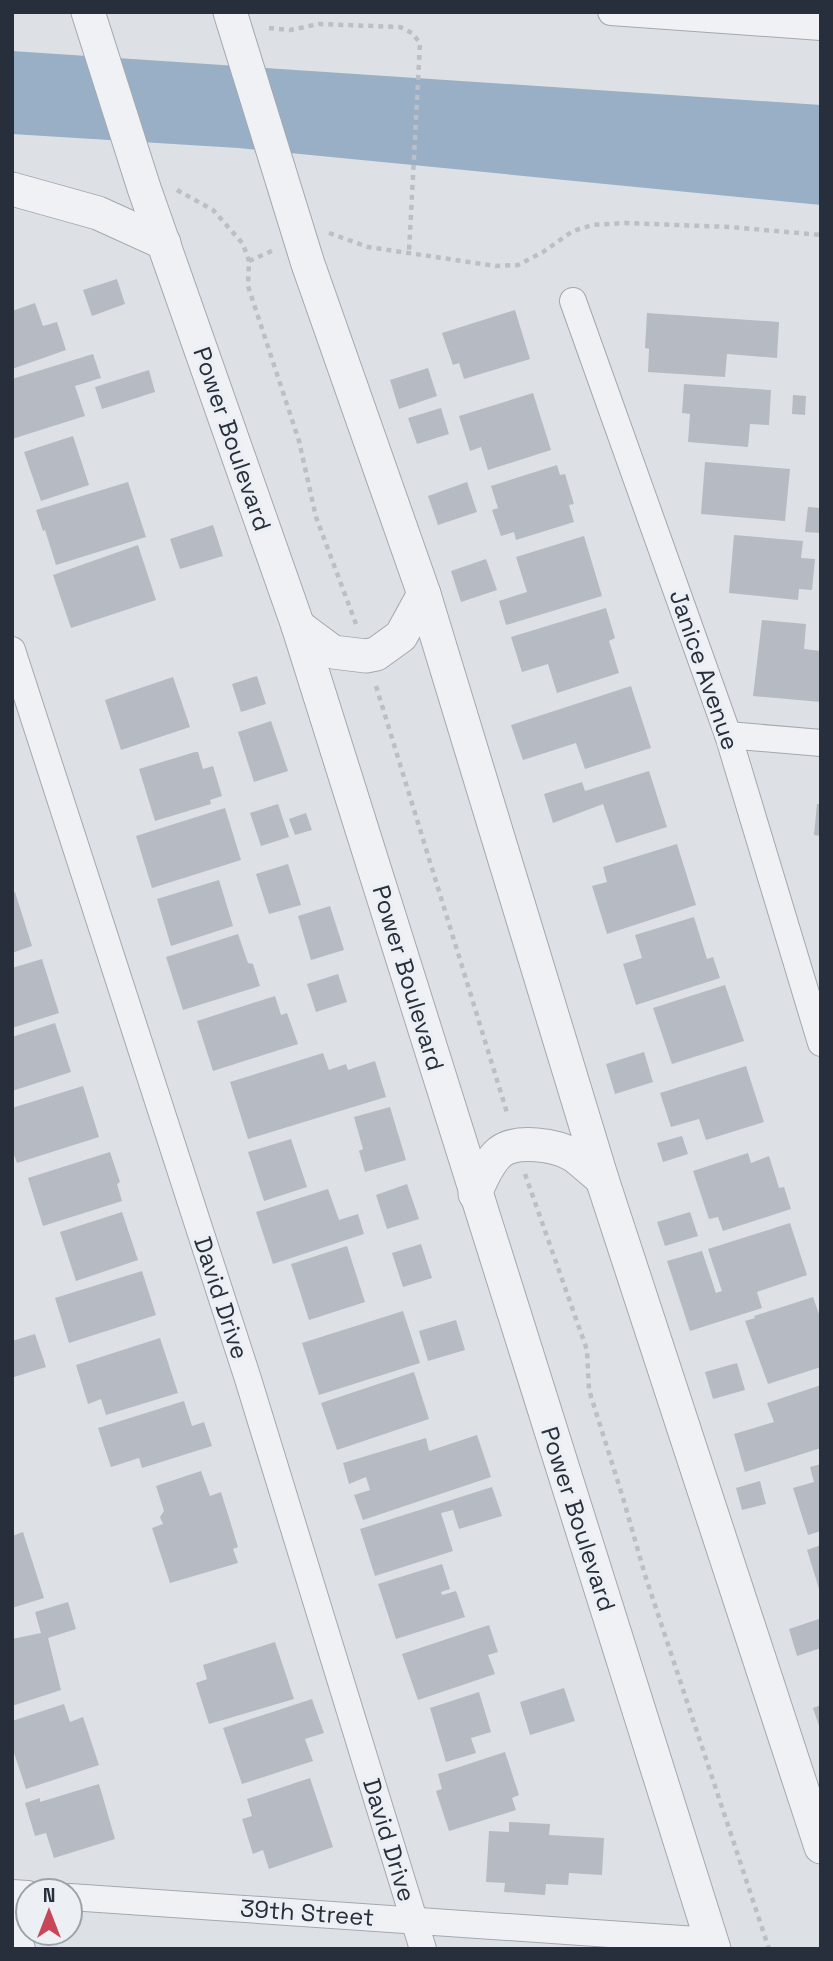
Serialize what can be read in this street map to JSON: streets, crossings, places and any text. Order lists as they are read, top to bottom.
{
  "streets": {
    "street": [
      "Power Boulevard",
      "Janice Avenue",
      "David Drive",
      "39th Street"
    ]
  },
  "crossings": [
    ["Power Boulevard", "39th Street"],
    ["David Drive", "39th Street"]
  ],
  "north": "top"
}
